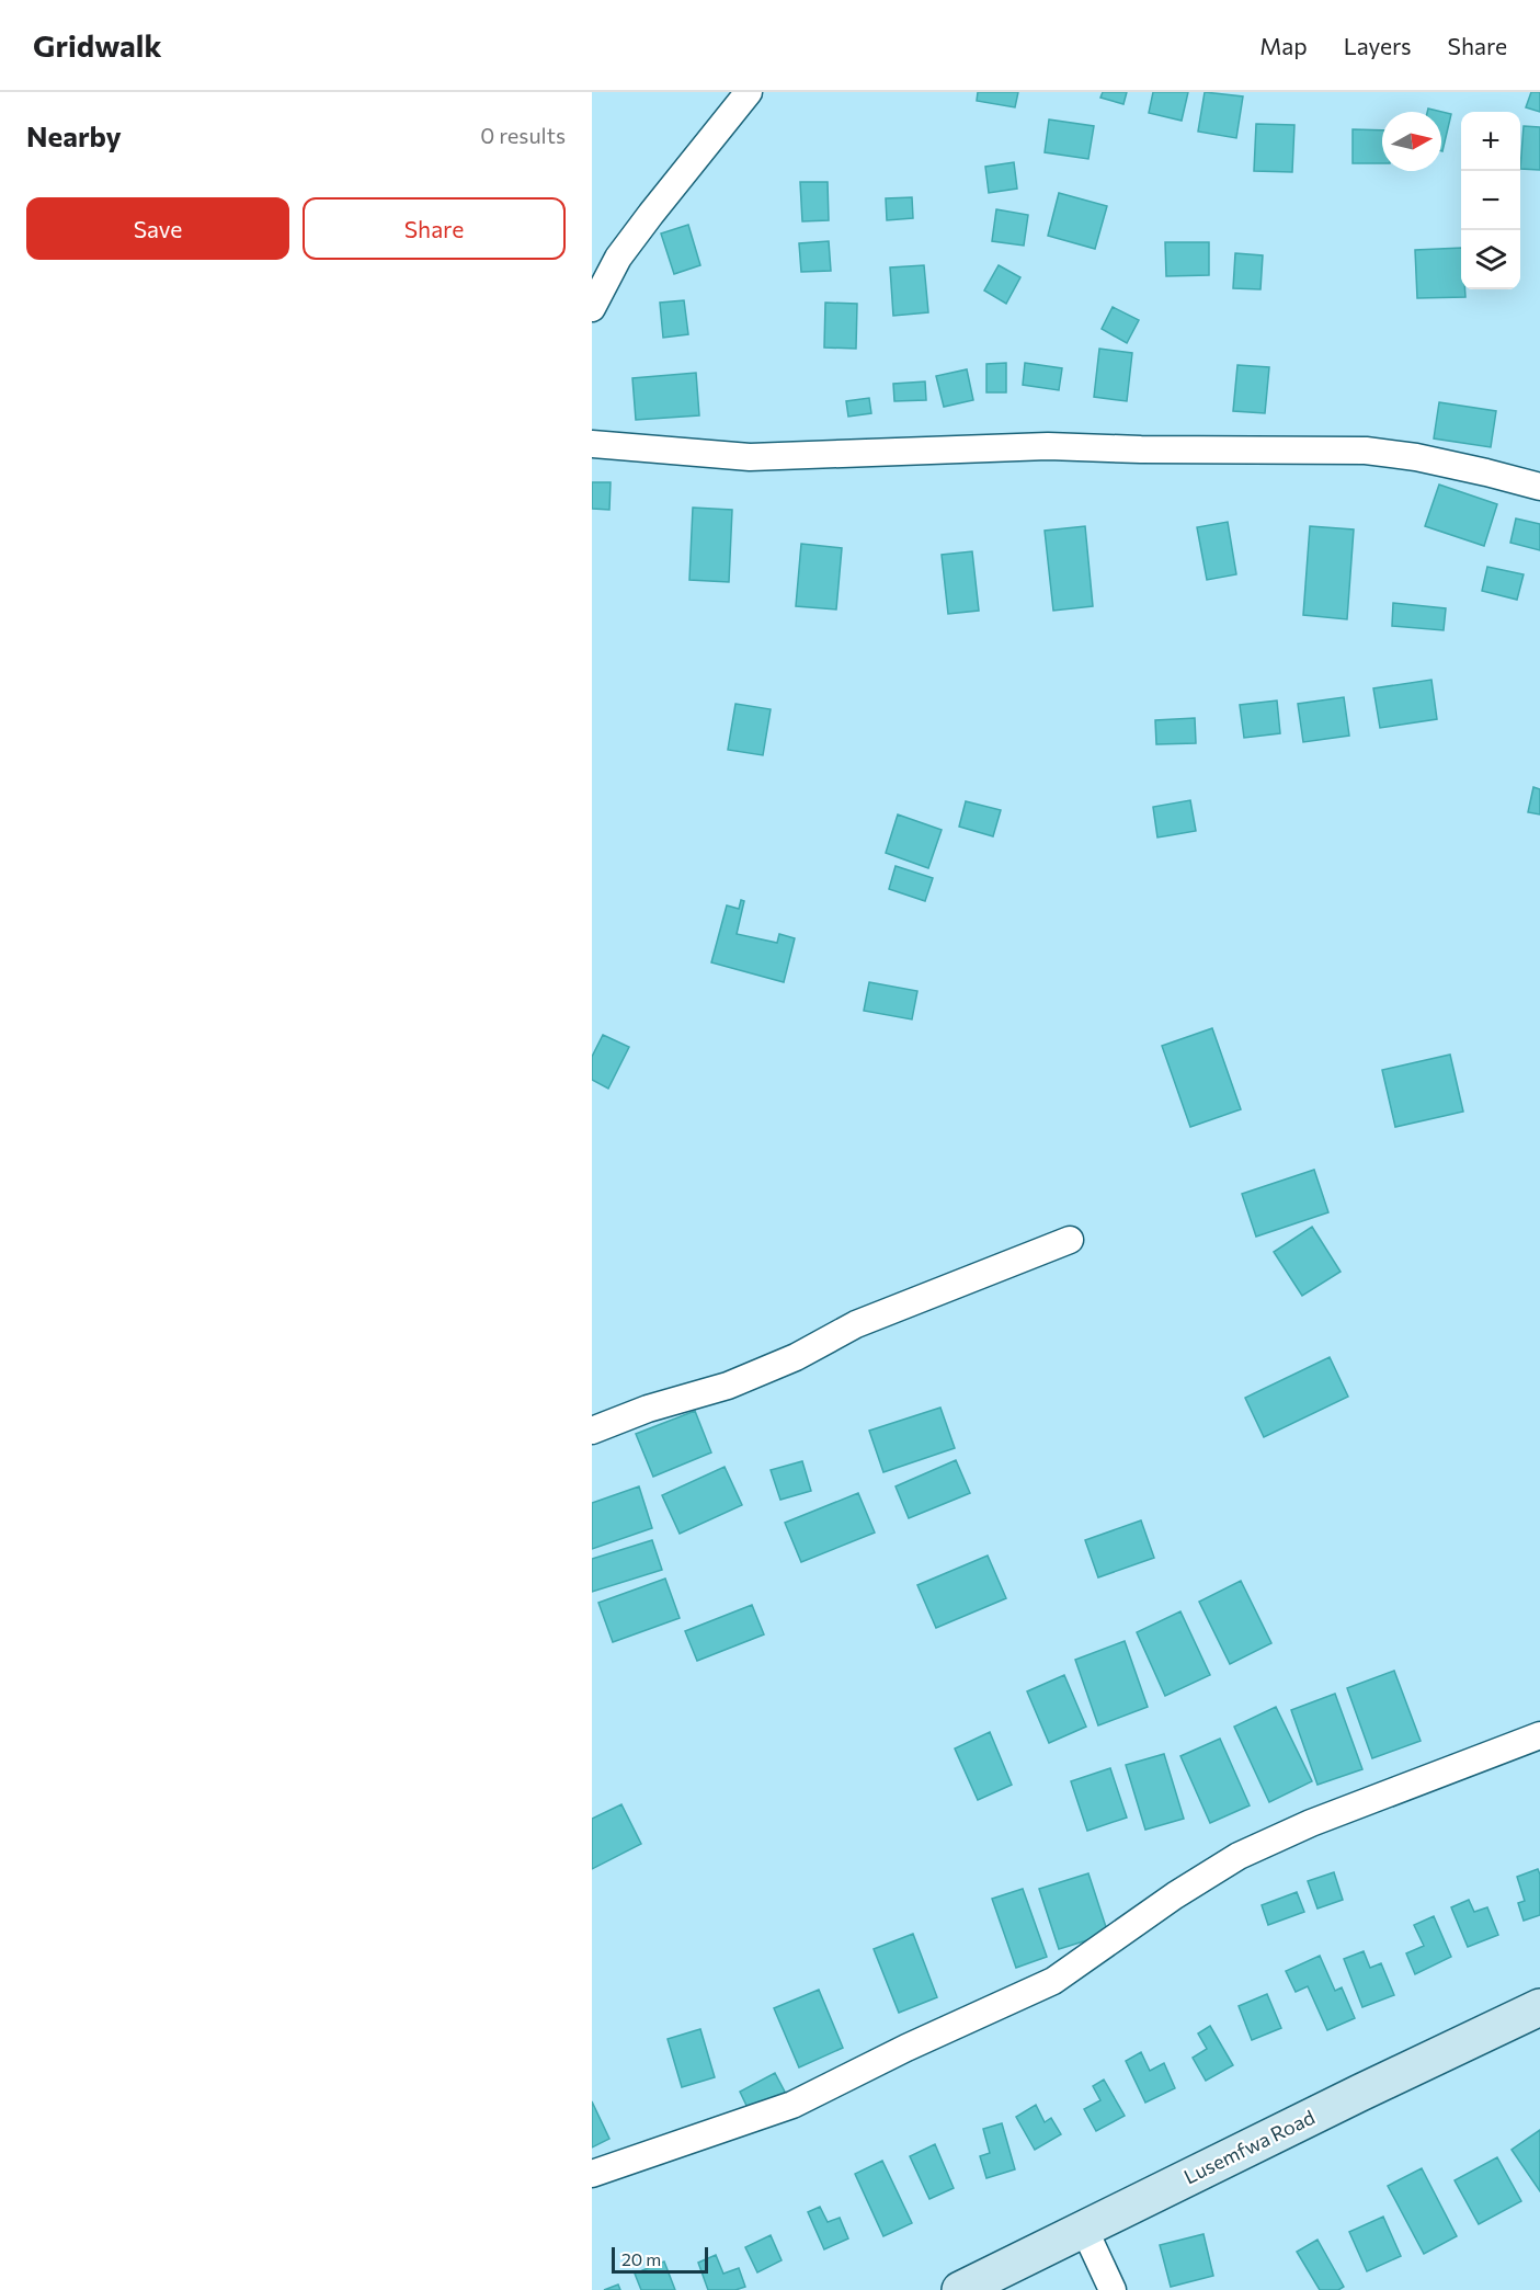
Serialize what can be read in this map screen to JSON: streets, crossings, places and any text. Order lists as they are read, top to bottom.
{
  "streets": {
    "street": ["Lusemfwa Road"]
  },
  "scale_bar": "20 m",
  "north": "right",
  "page": {
    "header": "Gridwalk",
    "nav": ["Map", "Layers", "Share"],
    "heading": ["Nearby", "0 results"],
    "map_buttons": ["+", "−"],
    "buttons": ["Save", "Share"],
    "scale": "20 m"
  }
}
